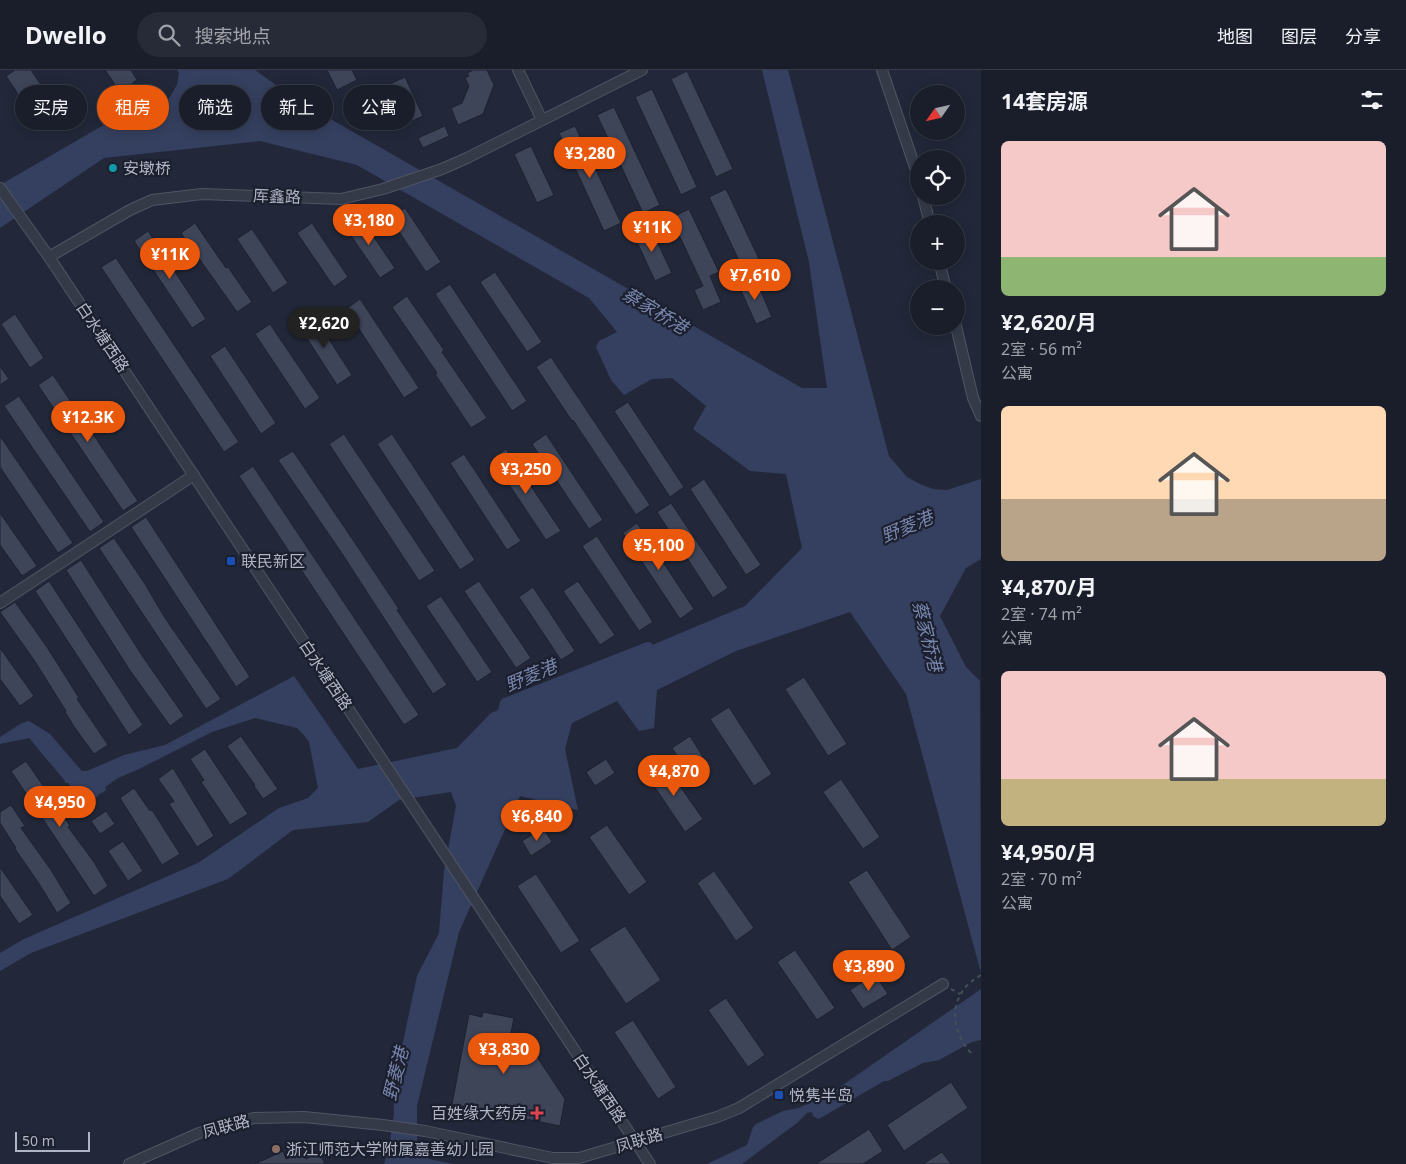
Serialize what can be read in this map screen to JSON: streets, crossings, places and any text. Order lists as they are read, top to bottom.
{
  "streets": {
    "street": ["厍鑫路", "白水塘西路", "凤联路"]
  },
  "crossings": [
    ["厍鑫路", "白水塘西路"],
    ["白水塘西路", "凤联路"]
  ],
  "water": ["蔡家桥港", "野菱港"],
  "places": {
    "other": ["安墩桥", "浙江师范大学附属嘉善幼儿园"],
    "transit": ["联民新区", "悦隽半岛"],
    "health": ["百姓缘大药房"]
  },
  "scale_bar": "50 m",
  "north": "bottom left",
  "page": {
    "header": "Dwello",
    "search": "搜索地点",
    "nav": ["地图", "图层", "分享"],
    "heading": "14套房源",
    "map_buttons": ["+", "−"],
    "chip": [
      "买房",
      "租房",
      "筛选",
      "新上",
      "公寓"
    ],
    "list": [
      {
        "name": "¥2,620/月",
        "note": "2室 · 56 m² · 公寓"
      },
      {
        "name": "¥4,870/月",
        "note": "2室 · 74 m² · 公寓"
      },
      {
        "name": "¥4,950/月",
        "note": "2室 · 70 m² · 公寓"
      }
    ],
    "price": [
      "¥3,280",
      "¥3,180",
      "¥11K",
      "¥11K",
      "¥7,610",
      "¥2,620",
      "¥12.3K",
      "¥3,250",
      "¥5,100",
      "¥4,870",
      "¥4,950",
      "¥6,840",
      "¥3,890",
      "¥3,830"
    ],
    "scale": "50 m"
  }
}
